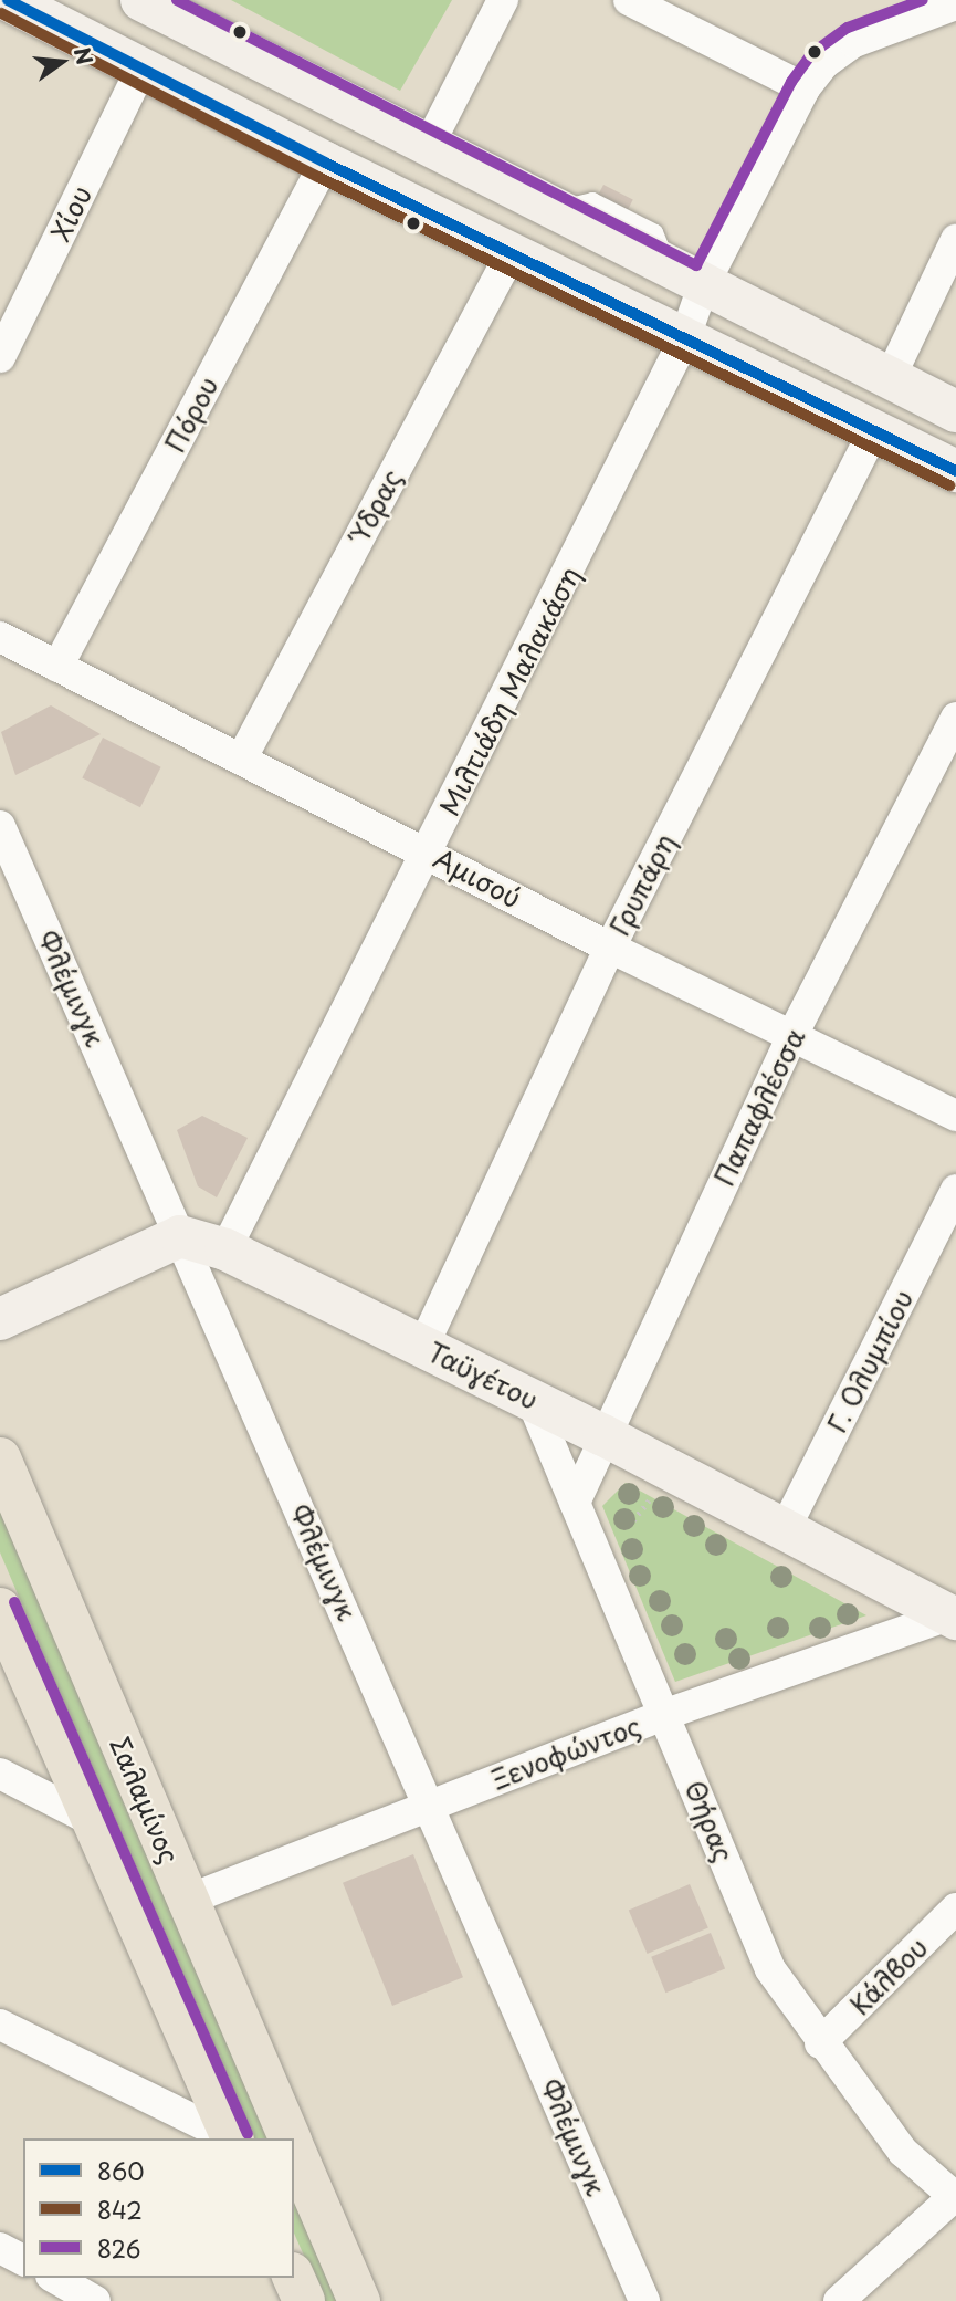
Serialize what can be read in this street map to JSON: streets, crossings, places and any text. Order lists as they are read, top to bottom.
{
  "streets": {
    "main road": ["Ταϋγέτου", "Σαλαμίνος"],
    "street": [
      "Χίου",
      "Πόρου",
      "Ύδρας",
      "Μιλτιάδη Μαλακάση",
      "Αμισού",
      "Γρυπάρη",
      "Φλέμινγκ",
      "Παπαφλέσσα",
      "Γ. Ολυμπίου",
      "Ξενοφώντος",
      "Θήρας",
      "Κάλβου"
    ]
  },
  "crossings": [
    ["Πόρου", "Αμισού"],
    ["Ύδρας", "Αμισού"],
    ["Μιλτιάδη Μαλακάση", "Αμισού"],
    ["Μιλτιάδη Μαλακάση", "Ταϋγέτου"],
    ["Αμισού", "Γρυπάρη"],
    ["Αμισού", "Παπαφλέσσα"],
    ["Γρυπάρη", "Ταϋγέτου"],
    ["Φλέμινγκ", "Ταϋγέτου"],
    ["Φλέμινγκ", "Ξενοφώντος"],
    ["Παπαφλέσσα", "Ταϋγέτου"],
    ["Παπαφλέσσα", "Θήρας"],
    ["Γ. Ολυμπίου", "Ταϋγέτου"],
    ["Ταϋγέτου", "Ξενοφώντος"],
    ["Ταϋγέτου", "Θήρας"],
    ["Ξενοφώντος", "Σαλαμίνος"],
    ["Ξενοφώντος", "Θήρας"],
    ["Θήρας", "Κάλβου"]
  ],
  "lines": ["transit line 860", "transit line 826", "transit line 842"],
  "legend": ["860", "842", "826"],
  "north": "right"
}
